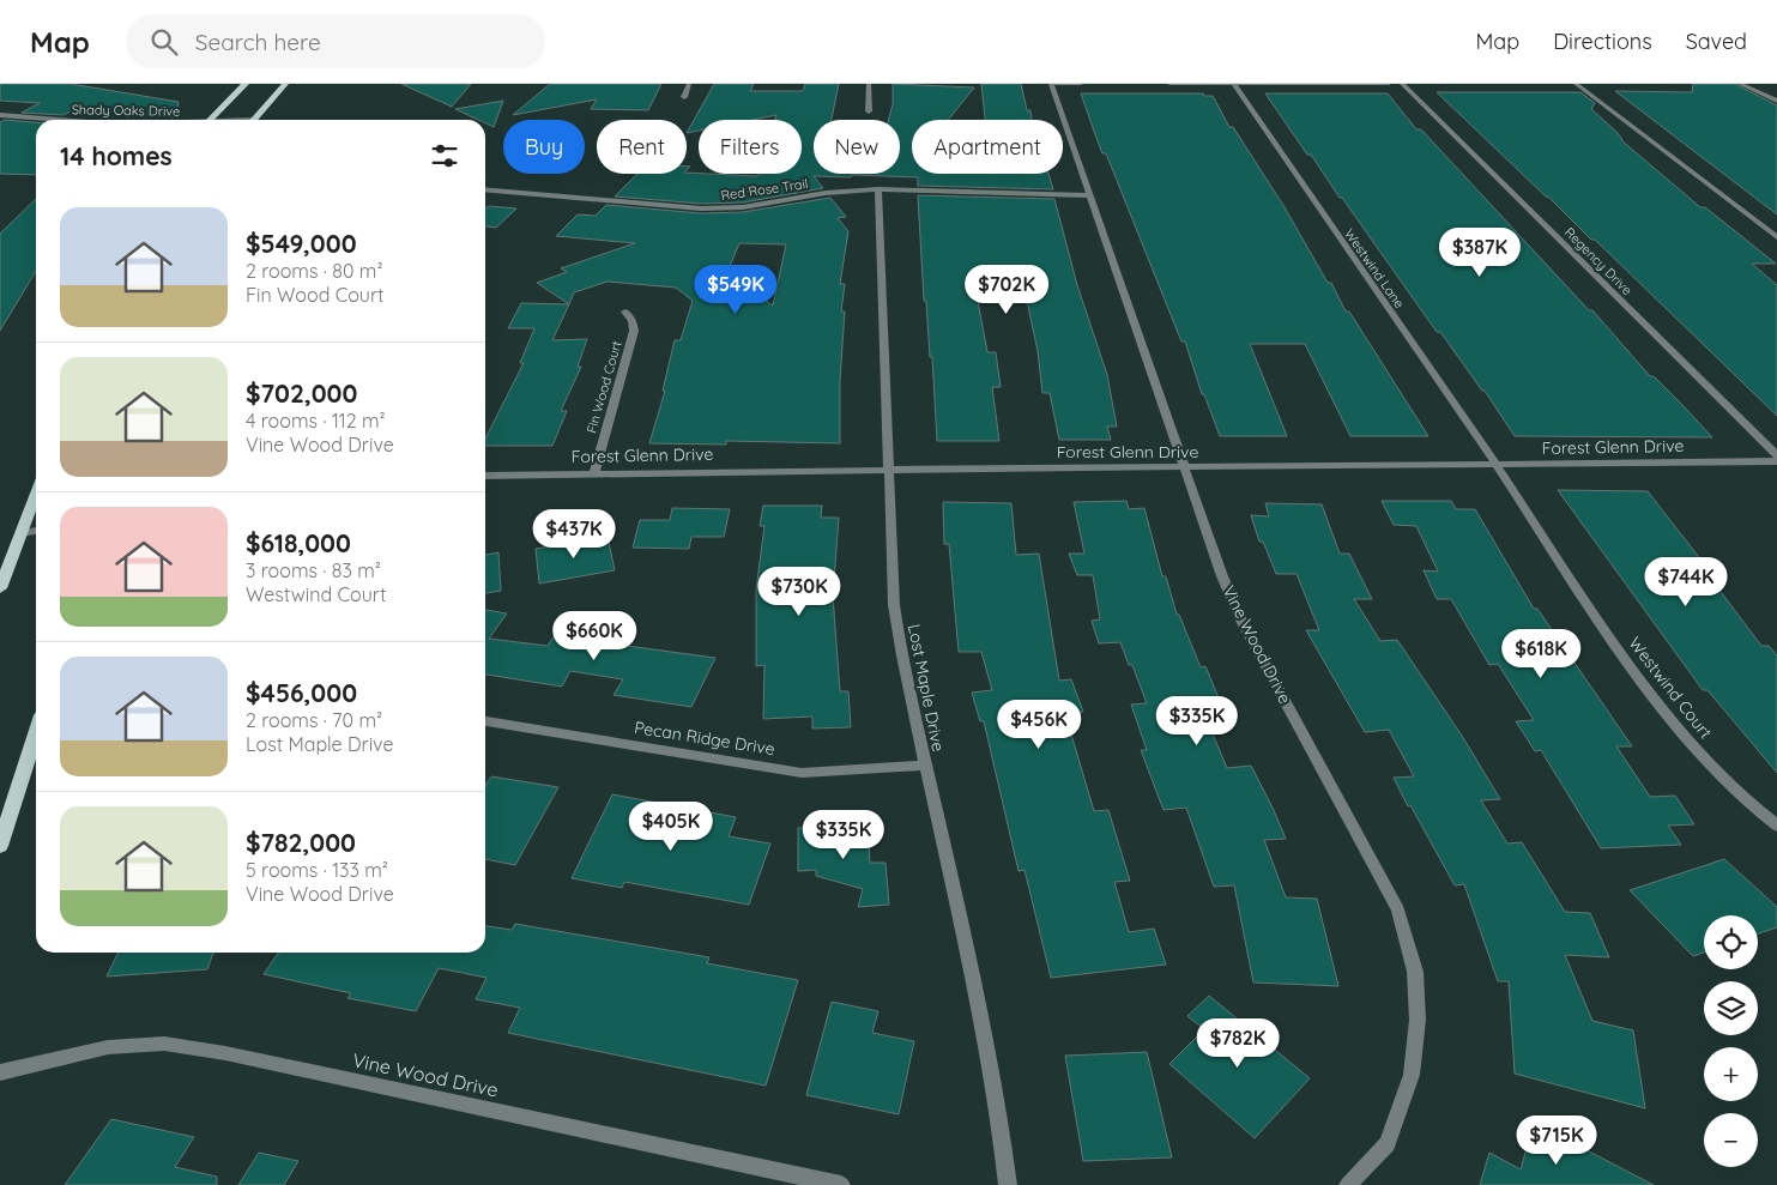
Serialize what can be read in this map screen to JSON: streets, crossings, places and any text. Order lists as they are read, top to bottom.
{
  "streets": {
    "street": [
      "Shady Oaks Drive",
      "Red Rose Trail",
      "Regency Drive",
      "Westwind Lane",
      "Fin Wood Court",
      "Forest Glenn Drive",
      "Vine Wood Drive",
      "Lost Maple Drive",
      "Westwind Court",
      "Pecan Ridge Drive"
    ]
  },
  "crossings": [
    ["Red Rose Trail", "Vine Wood Drive"],
    ["Red Rose Trail", "Lost Maple Drive"],
    ["Westwind Lane", "Forest Glenn Drive"],
    ["Westwind Lane", "Westwind Court"],
    ["Fin Wood Court", "Forest Glenn Drive"],
    ["Forest Glenn Drive", "Vine Wood Drive"],
    ["Forest Glenn Drive", "Lost Maple Drive"],
    ["Forest Glenn Drive", "Westwind Court"],
    ["Lost Maple Drive", "Pecan Ridge Drive"]
  ],
  "page": {
    "header": "Map",
    "search": "Search here",
    "nav": ["Map", "Directions", "Saved"],
    "chip": [
      "Buy",
      "Rent",
      "Filters",
      "New",
      "Apartment"
    ],
    "heading": "14 homes",
    "list": [
      {
        "name": "$549,000",
        "note": "2 rooms · 80 m² · Fin Wood Court"
      },
      {
        "name": "$702,000",
        "note": "4 rooms · 112 m² · Vine Wood Drive"
      },
      {
        "name": "$618,000",
        "note": "3 rooms · 83 m² · Westwind Court"
      },
      {
        "name": "$456,000",
        "note": "2 rooms · 70 m² · Lost Maple Drive"
      },
      {
        "name": "$782,000",
        "note": "5 rooms · 133 m² · Vine Wood Drive"
      }
    ],
    "price": [
      "$387K",
      "$549K",
      "$702K",
      "$437K",
      "$744K",
      "$730K",
      "$660K",
      "$618K",
      "$335K",
      "$456K",
      "$405K",
      "$335K",
      "$782K",
      "$715K"
    ],
    "map_buttons": ["+", "−"]
  }
}
